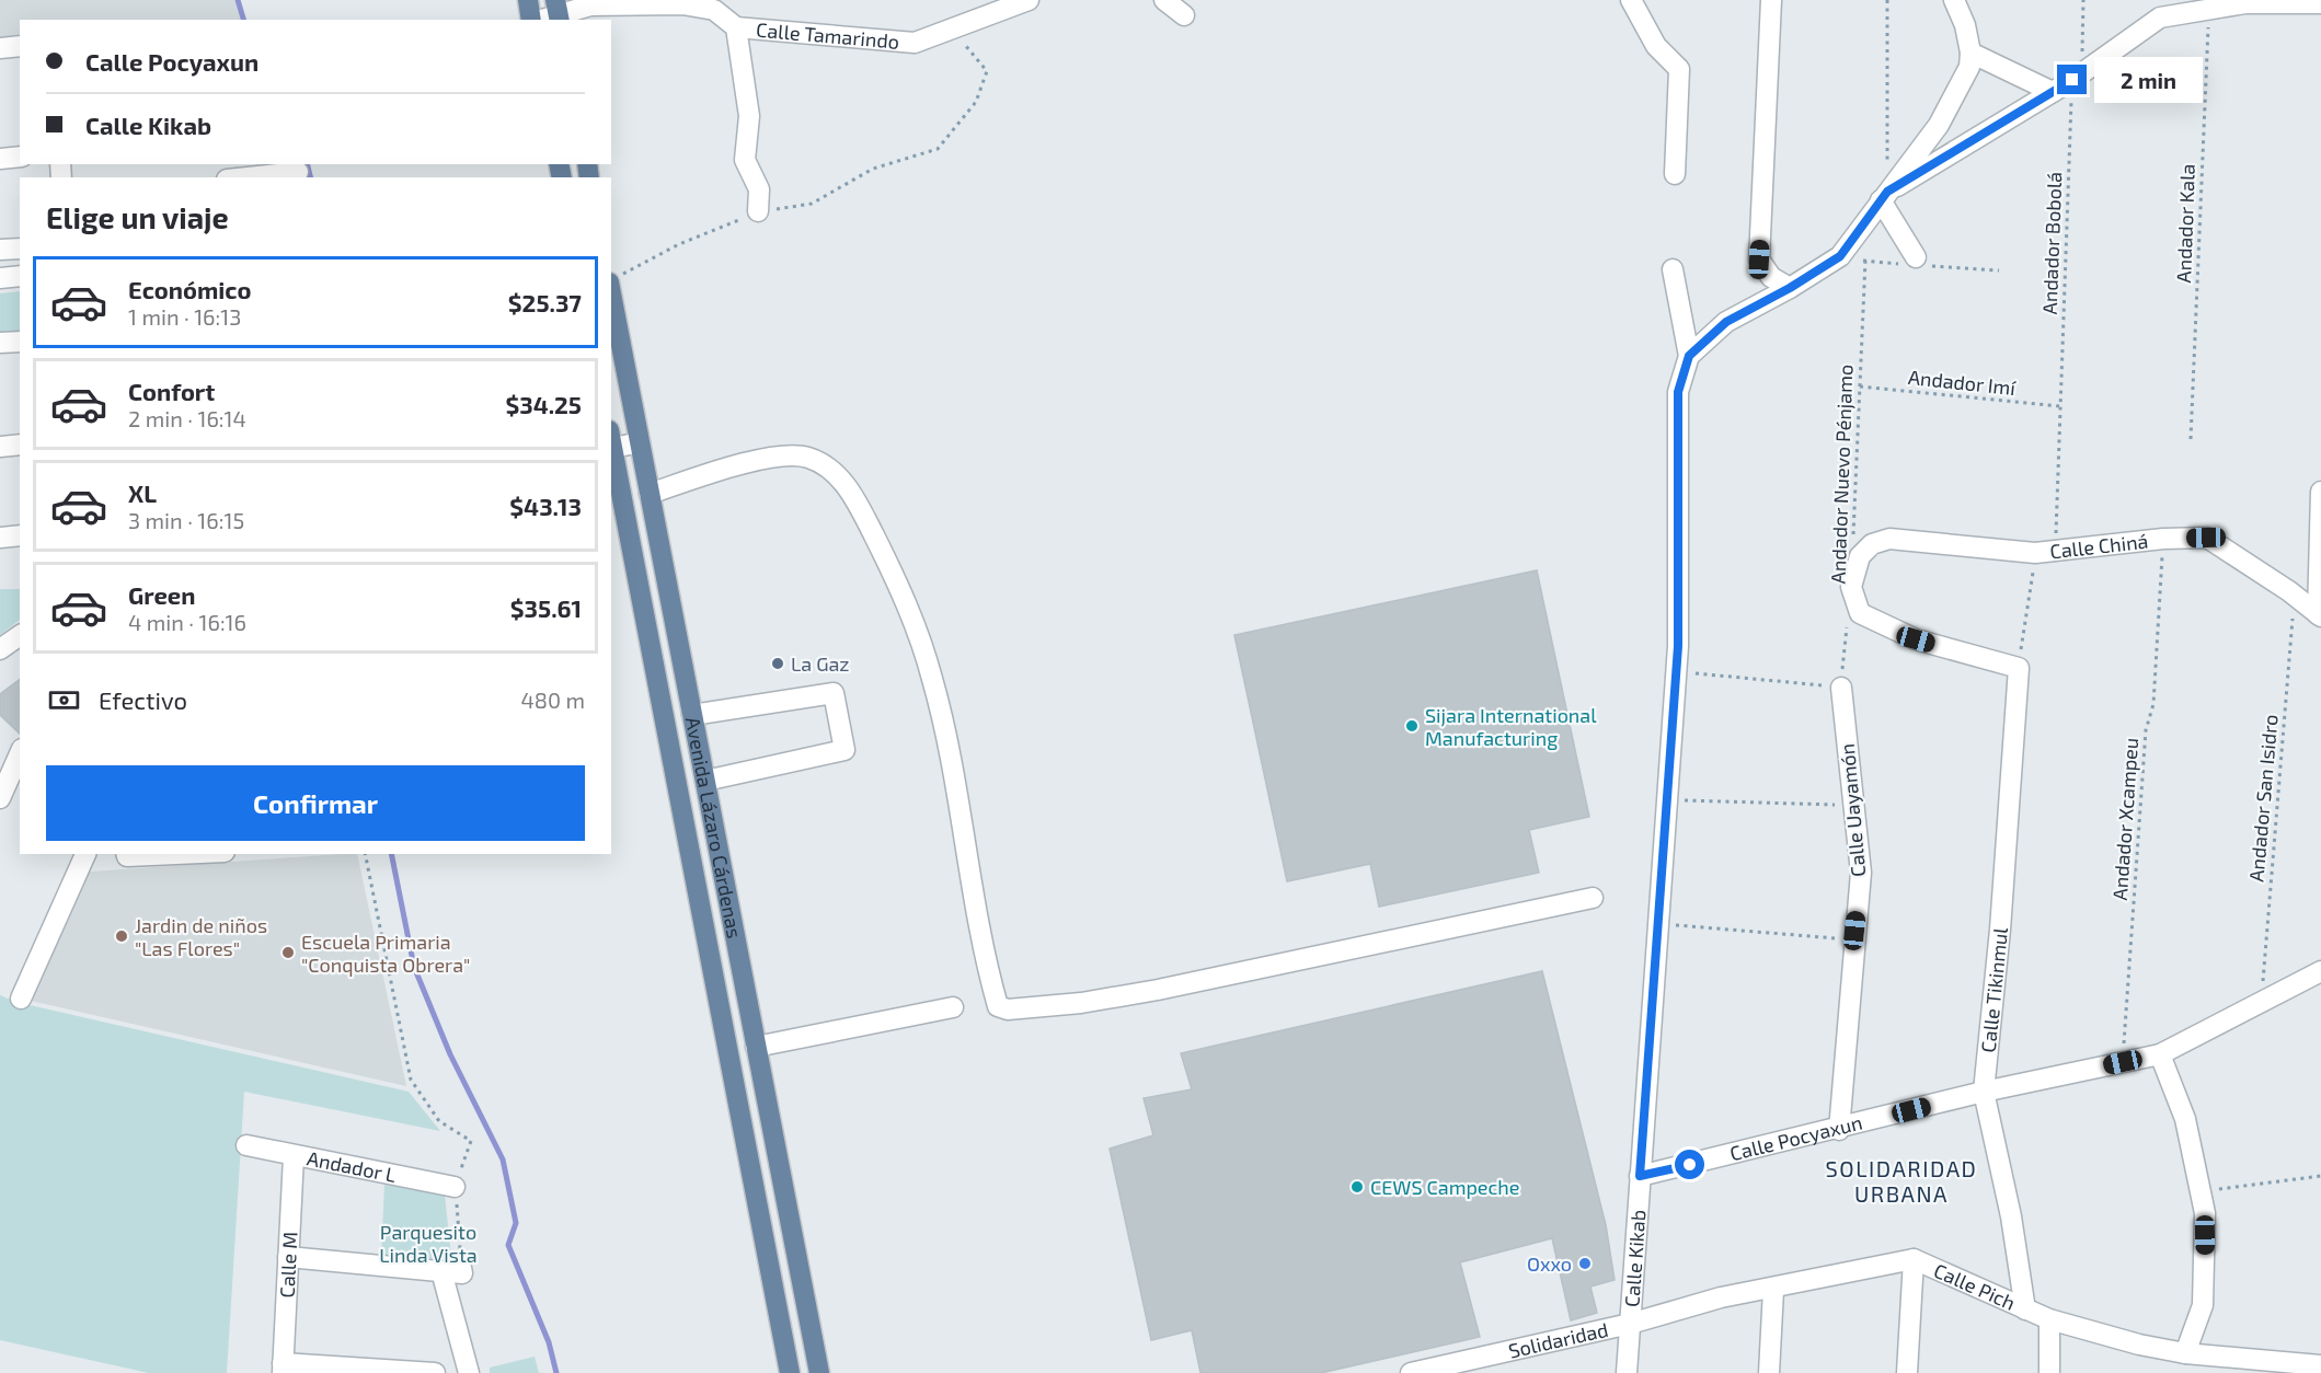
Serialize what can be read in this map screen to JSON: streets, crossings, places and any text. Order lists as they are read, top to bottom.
{
  "streets": {
    "main road": ["Avenida Lázaro Cárdenas"],
    "street": [
      "Calle Tamarindo",
      "Calle Chiná",
      "Calle Uayamón",
      "Calle Tikinmul",
      "Calle Pocyaxun",
      "Andador L",
      "Calle Kikab",
      "Calle M",
      "Calle Pich",
      "Solidaridad"
    ],
    "path": [
      "Andador Kala",
      "Andador Bobolá",
      "Andador Imí",
      "Andador Nuevo Pénjamo",
      "Andador San Isidro",
      "Andador Xcampeu"
    ]
  },
  "crossings": [
    ["Andador Bobolá", "Andador Imí"],
    ["Andador Bobolá", "Calle Chiná"],
    ["Andador Imí", "Andador Nuevo Pénjamo"],
    ["Calle Chiná", "Andador San Isidro"],
    ["Calle Chiná", "Andador Xcampeu"],
    ["Calle Chiná", "Calle Tikinmul"],
    ["Andador San Isidro", "Calle Pocyaxun"],
    ["Calle Uayamón", "Calle Pocyaxun"],
    ["Andador Xcampeu", "Calle Pocyaxun"],
    ["Calle Tikinmul", "Calle Pocyaxun"],
    ["Calle Tikinmul", "Calle Pich"],
    ["Calle Pocyaxun", "Calle Kikab"],
    ["Andador L", "Calle M"],
    ["Calle Kikab", "Calle Pich"],
    ["Calle Kikab", "Solidaridad"],
    ["Calle Pich", "Solidaridad"]
  ],
  "districts": ["SOLIDARIDAD URBANA"],
  "parks": ["Parquesito Linda Vista"],
  "places": [
    "La Gaz",
    "Sijara International Manufacturing",
    "Jardin de niños \"Las Flores\"",
    "Escuela Primaria \"Conquista Obrera\"",
    "CEWS Campeche",
    "Oxxo"
  ],
  "page": {
    "banner": ["Calle Pocyaxun", "Calle Kikab"],
    "bubble": "2 min",
    "heading": "Elige un viaje",
    "list": [
      {
        "name": "Económico",
        "note": "1 min · 16:13",
        "value": "$25.37"
      },
      {
        "name": "Confort",
        "note": "2 min · 16:14",
        "value": "$34.25"
      },
      {
        "name": "XL",
        "note": "3 min · 16:15",
        "value": "$43.13"
      },
      {
        "name": "Green",
        "note": "4 min · 16:16",
        "value": "$35.61"
      }
    ],
    "pay": ["Efectivo", "480 m"],
    "buttons": "Confirmar"
  }
}
